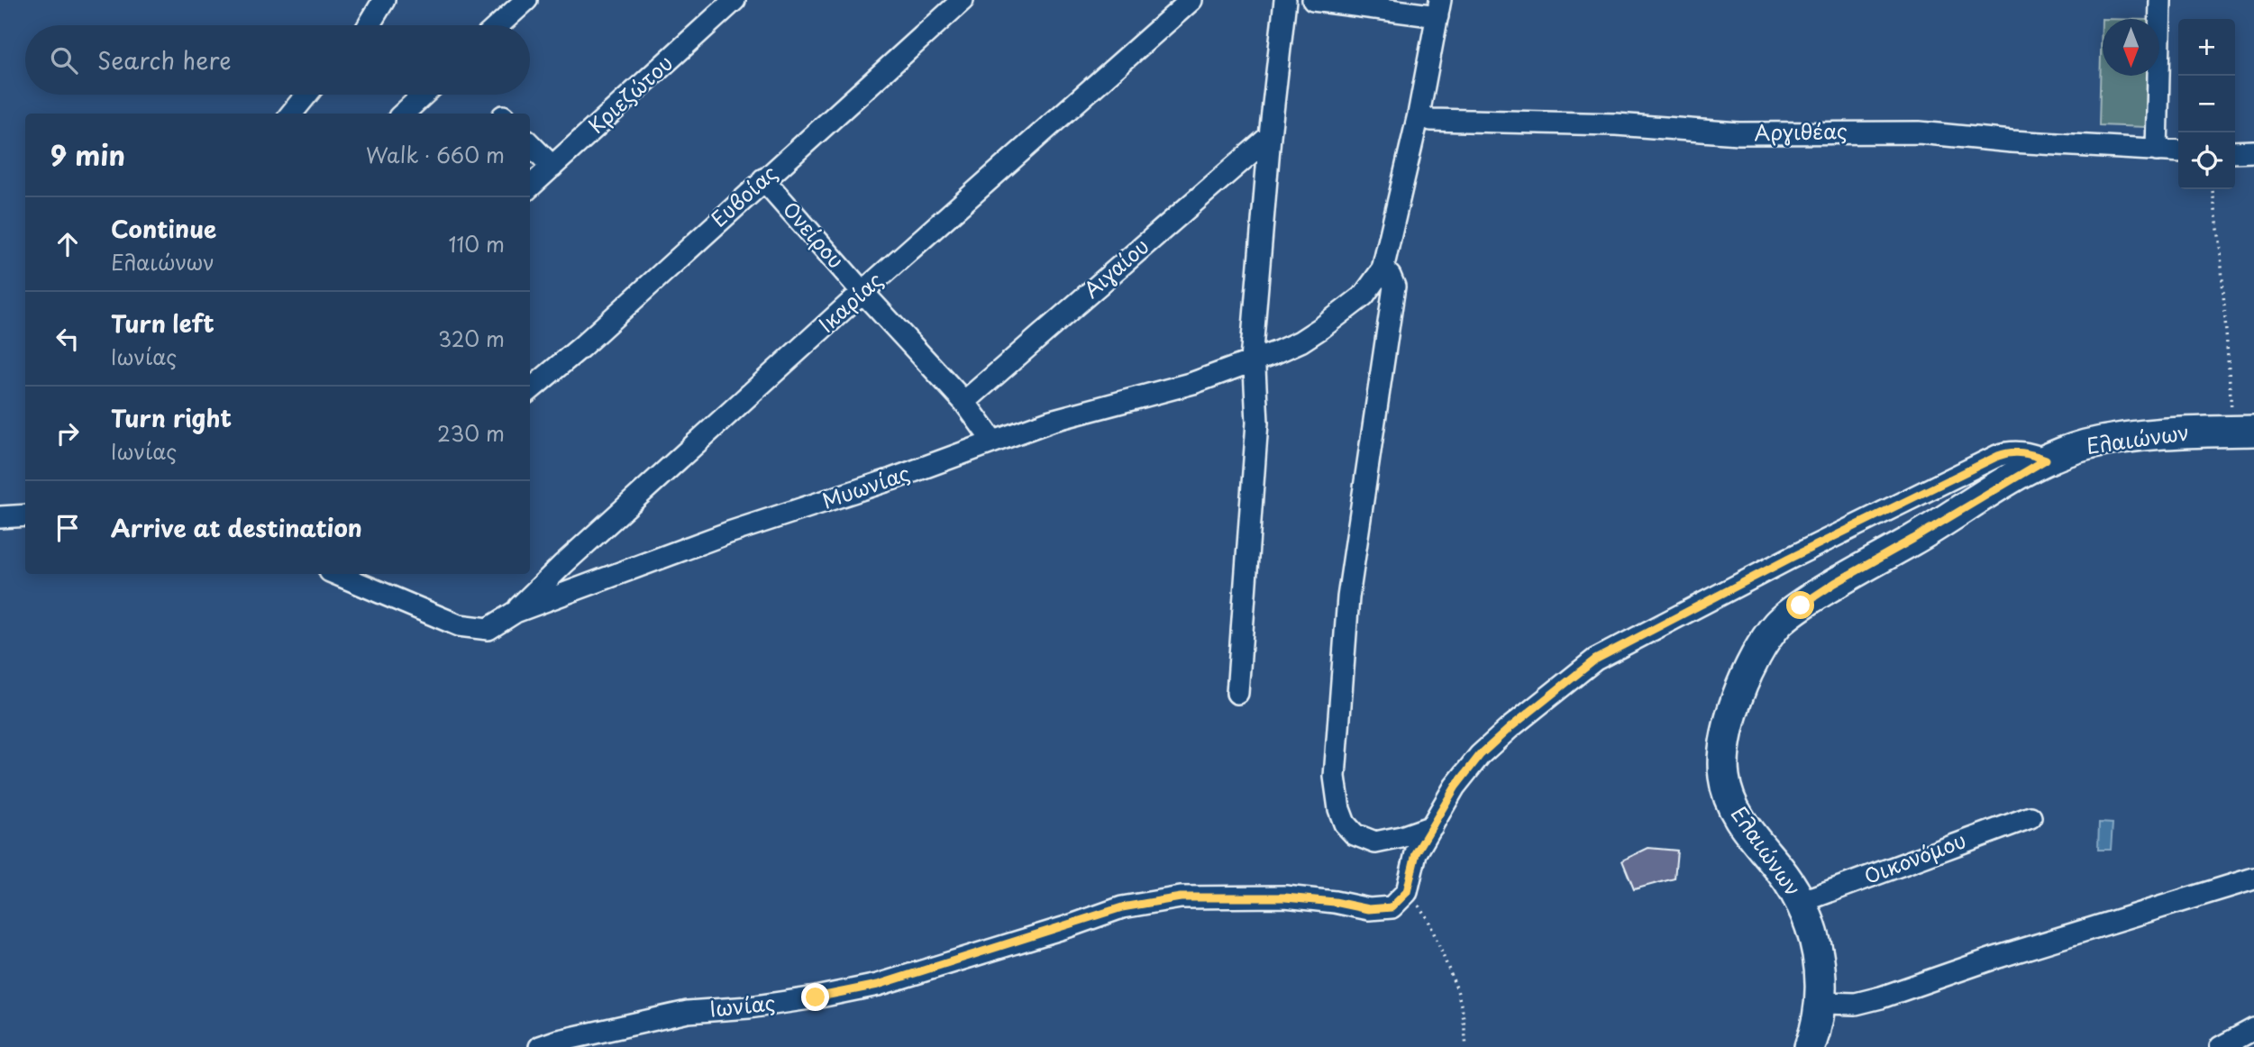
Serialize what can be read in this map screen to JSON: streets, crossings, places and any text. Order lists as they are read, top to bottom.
{
  "streets": {
    "main road": ["Ελαιώνων"],
    "street": [
      "Κριεζώτου",
      "Αργιθέας",
      "Ευβοίας",
      "Ονείρου",
      "Αιγαίου",
      "Ικαρίας",
      "Μυωνίας",
      "Οικονόμου",
      "Ιωνίας"
    ]
  },
  "crossings": [
    ["Ευβοίας", "Ονείρου"],
    ["Ονείρου", "Αιγαίου"],
    ["Ονείρου", "Ικαρίας"],
    ["Ονείρου", "Μυωνίας"],
    ["Ικαρίας", "Μυωνίας"],
    ["Ελαιώνων", "Οικονόμου"]
  ],
  "north": "bottom",
  "page": {
    "map_buttons": ["+", "−"],
    "search": "Search here",
    "heading": ["9 min", "Walk · 660 m"],
    "list": [
      ["Continue", "Ελαιώνων", "110 m"],
      ["Turn left", "Ιωνίας", "320 m"],
      ["Turn right", "Ιωνίας", "230 m"],
      "Arrive at destination"
    ]
  }
}
